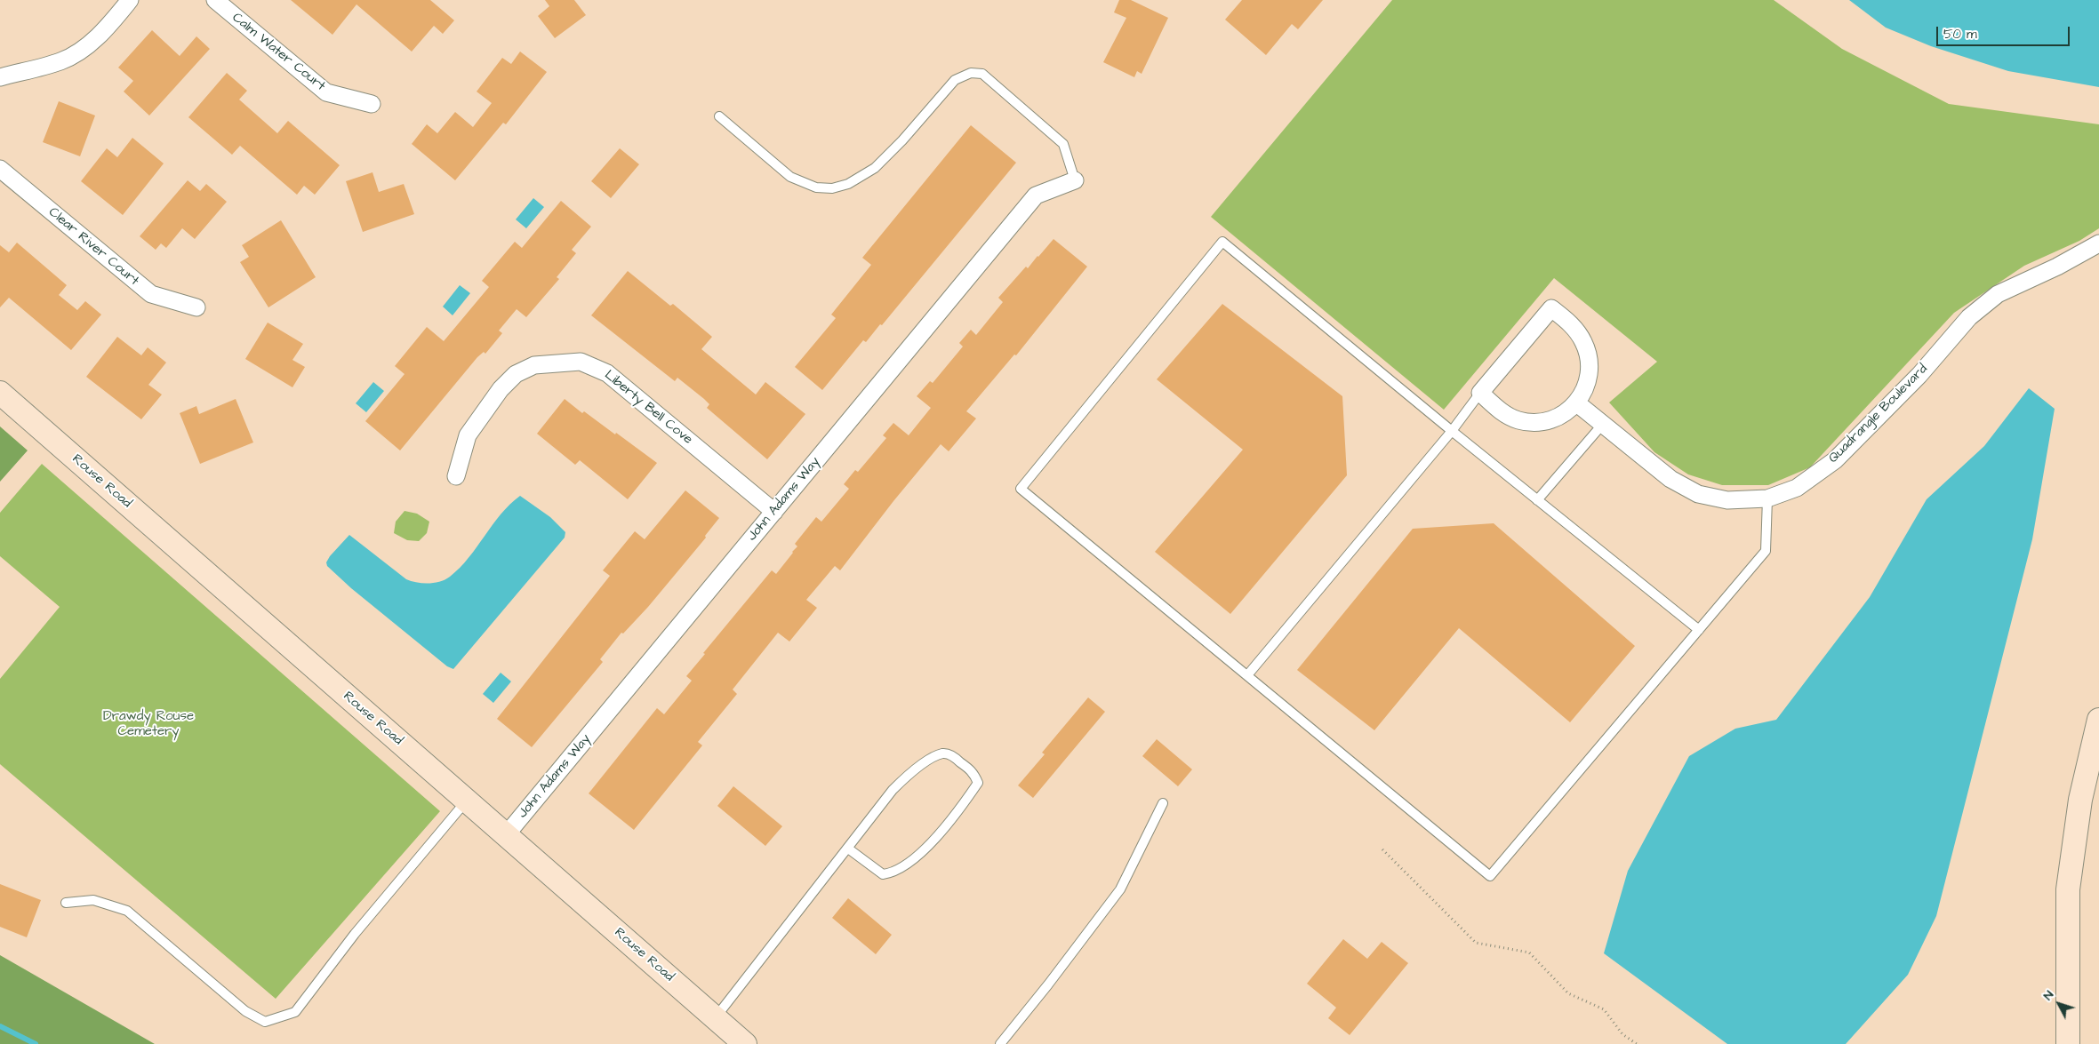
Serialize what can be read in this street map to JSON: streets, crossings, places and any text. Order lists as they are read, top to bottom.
{
  "streets": {
    "street": [
      "Calm Water Court",
      "Clear River Court",
      "Liberty Bell Cove",
      "Quadrangle Boulevard",
      "Rouse Road",
      "John Adams Way"
    ]
  },
  "crossings": [
    ["Liberty Bell Cove", "John Adams Way"],
    ["Rouse Road", "John Adams Way"]
  ],
  "parks": ["Drawdy Rouse Cemetery"],
  "scale_bar": "50 m",
  "north": "top left"
}
